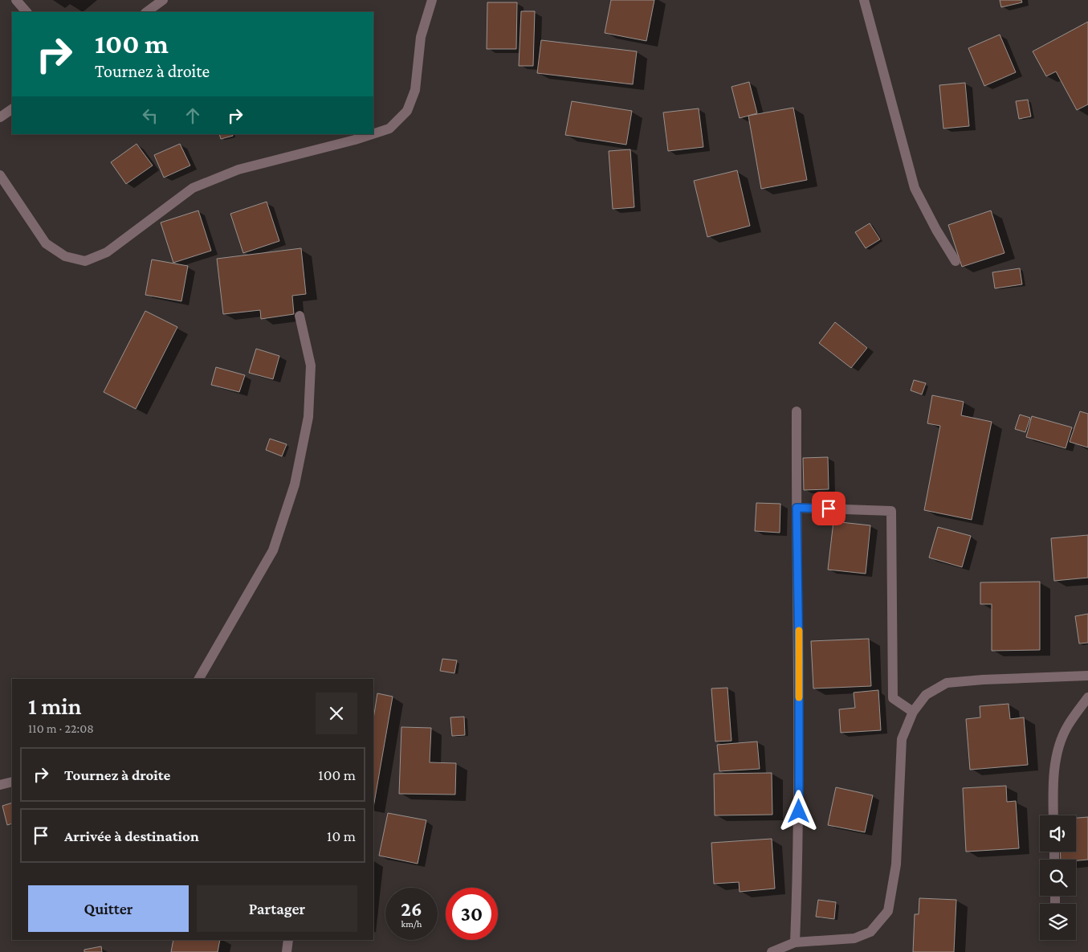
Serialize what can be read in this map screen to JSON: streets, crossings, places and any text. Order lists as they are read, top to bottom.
{
  "page": {
    "turn": ["100 m", "Tournez à droite"],
    "heading": ["1 min", "110 m · 22:08"],
    "list": [
      {
        "name": "Tournez à droite",
        "value": "100 m"
      },
      {
        "name": "Arrivée à destination",
        "value": "10 m"
      }
    ],
    "buttons": ["Quitter", "Partager"],
    "speed": "26 km/h",
    "limit": "30"
  }
}
